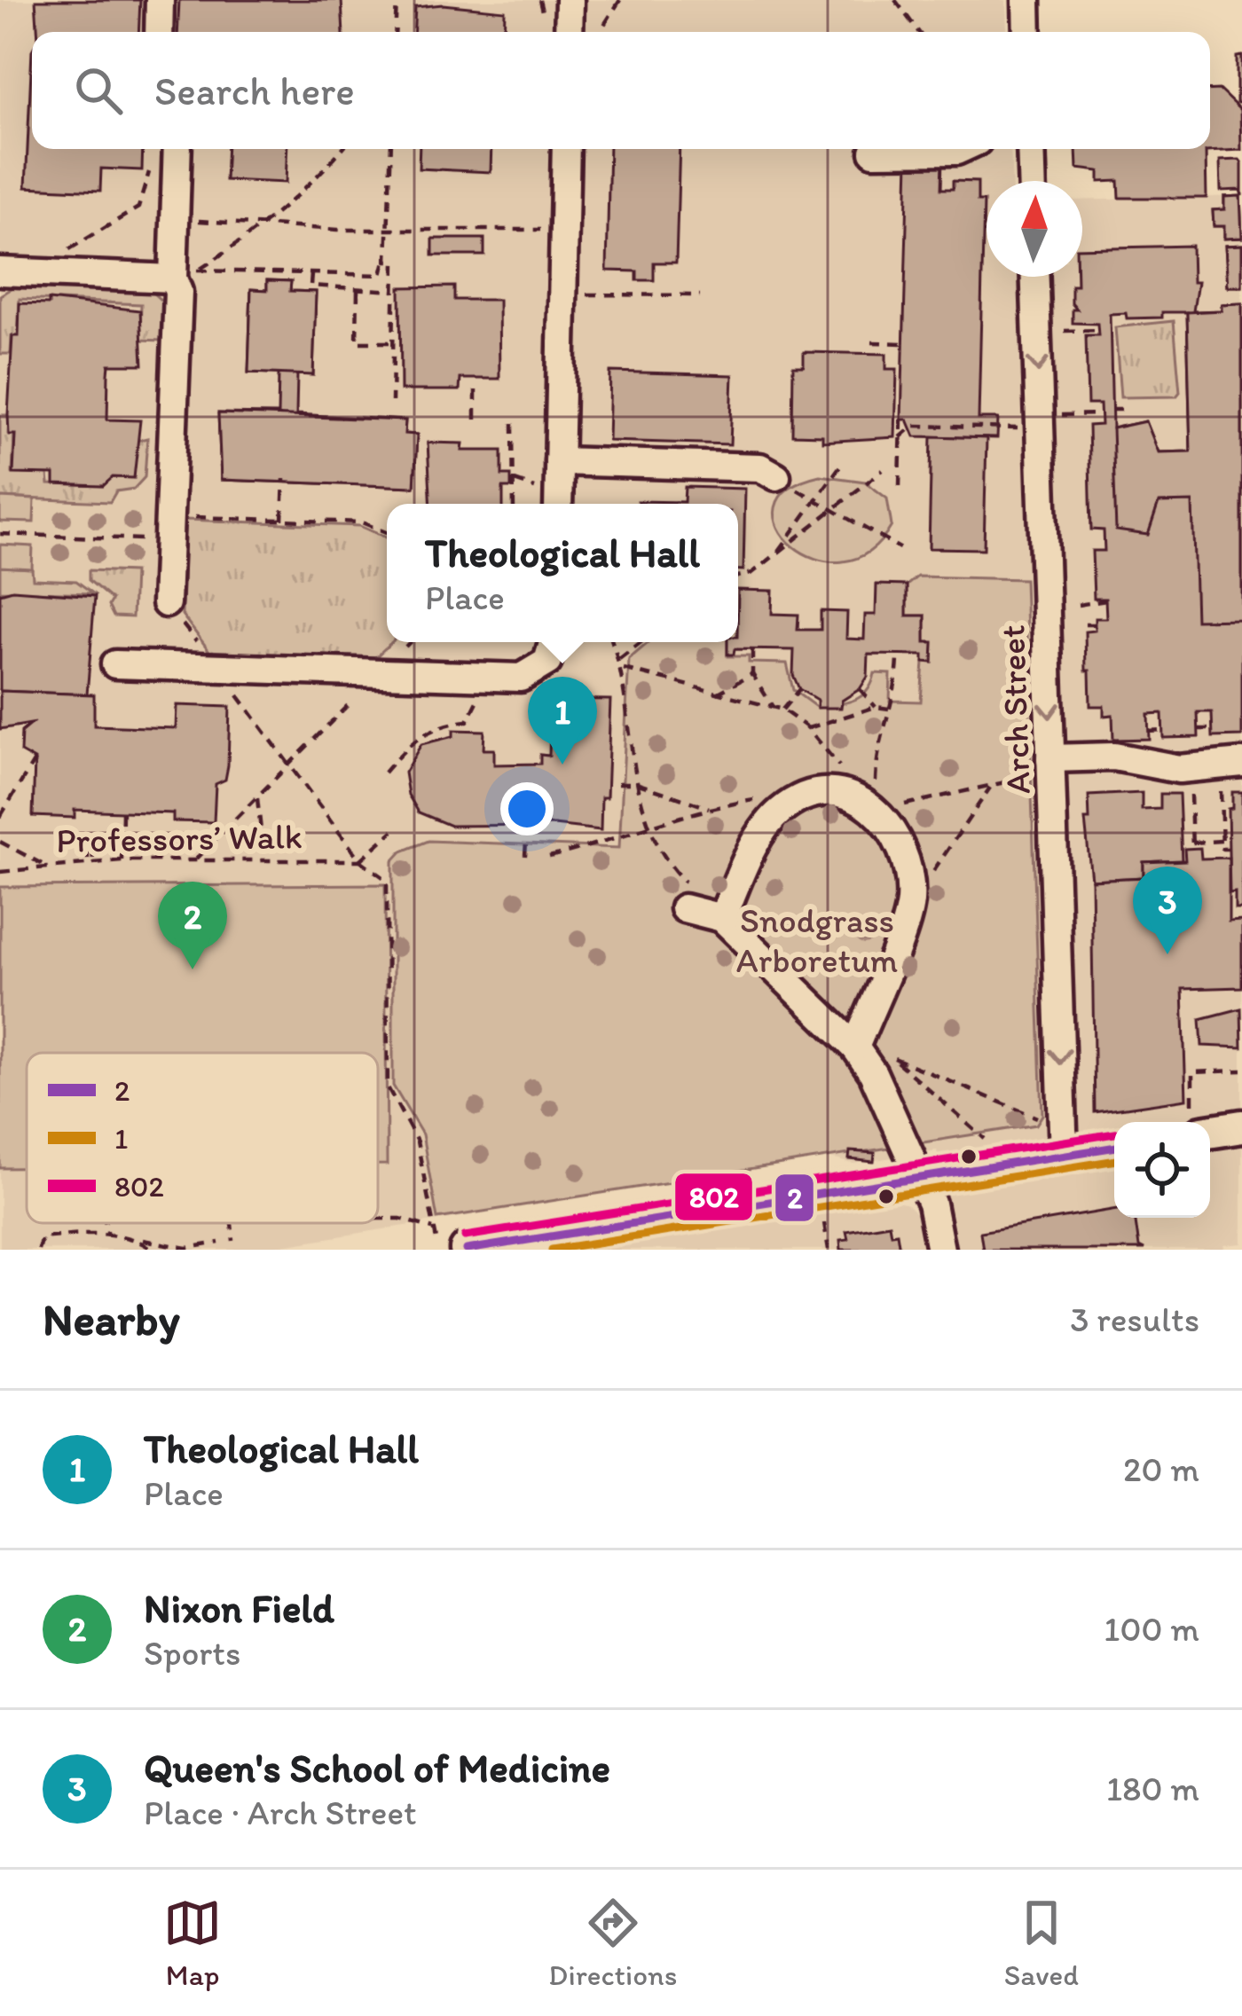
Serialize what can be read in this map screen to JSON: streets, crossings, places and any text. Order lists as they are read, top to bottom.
{
  "streets": {
    "street": ["Arch Street"],
    "path": ["Professors’ Walk"]
  },
  "parks": ["Snodgrass Arboretum"],
  "lines": ["transit line 802", "transit line 2", "transit line 1"],
  "legend": ["2", "1", "802"],
  "north": "top",
  "page": {
    "search": "Search here",
    "popup": ["Theological Hall", "Place"],
    "pins": ["1", "3", "2"],
    "heading": ["Nearby", "3 results"],
    "list": [
      {
        "mark": "1",
        "name": "Theological Hall",
        "note": "Place",
        "value": "20 m"
      },
      {
        "mark": "2",
        "name": "Nixon Field",
        "note": "Sports",
        "value": "100 m"
      },
      {
        "mark": "3",
        "name": "Queen's School of Medicine",
        "note": "Place · Arch Street",
        "value": "180 m"
      }
    ],
    "nav": ["Map", "Directions", "Saved"]
  }
}
